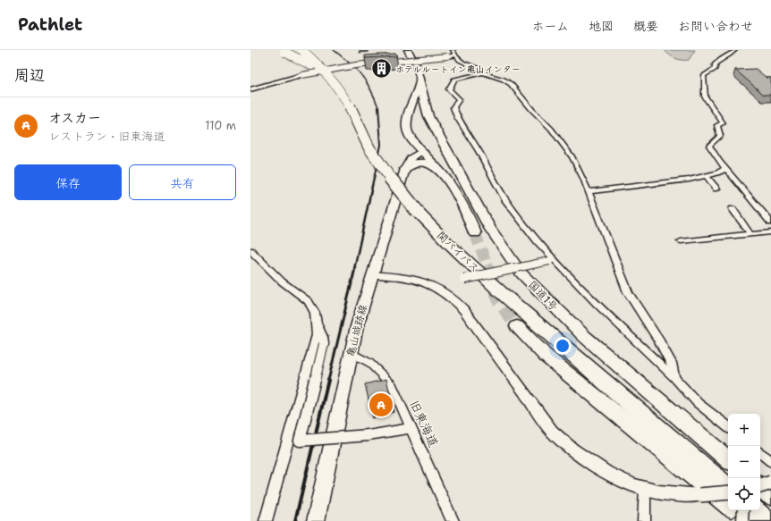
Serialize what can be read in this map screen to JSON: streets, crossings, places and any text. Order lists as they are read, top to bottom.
{
  "streets": {
    "highway": ["関バイパス", "国道1号"],
    "main road": ["亀山城跡線"],
    "street": ["旧東海道"]
  },
  "crossings": [
    ["国道1号", "亀山城跡線"],
    ["亀山城跡線", "旧東海道"]
  ],
  "places": {
    "building": ["ホテルルートイン亀山インター"]
  },
  "page": {
    "header": "Pathlet",
    "nav": [
      "ホーム",
      "地図",
      "概要",
      "お問い合わせ"
    ],
    "heading": "周辺",
    "list": [
      {
        "mark": "A",
        "name": "オスカー",
        "note": "レストラン · 旧東海道",
        "value": "110 m"
      }
    ],
    "buttons": ["保存", "共有"],
    "pins": "A",
    "map_buttons": ["+", "−"]
  }
}
